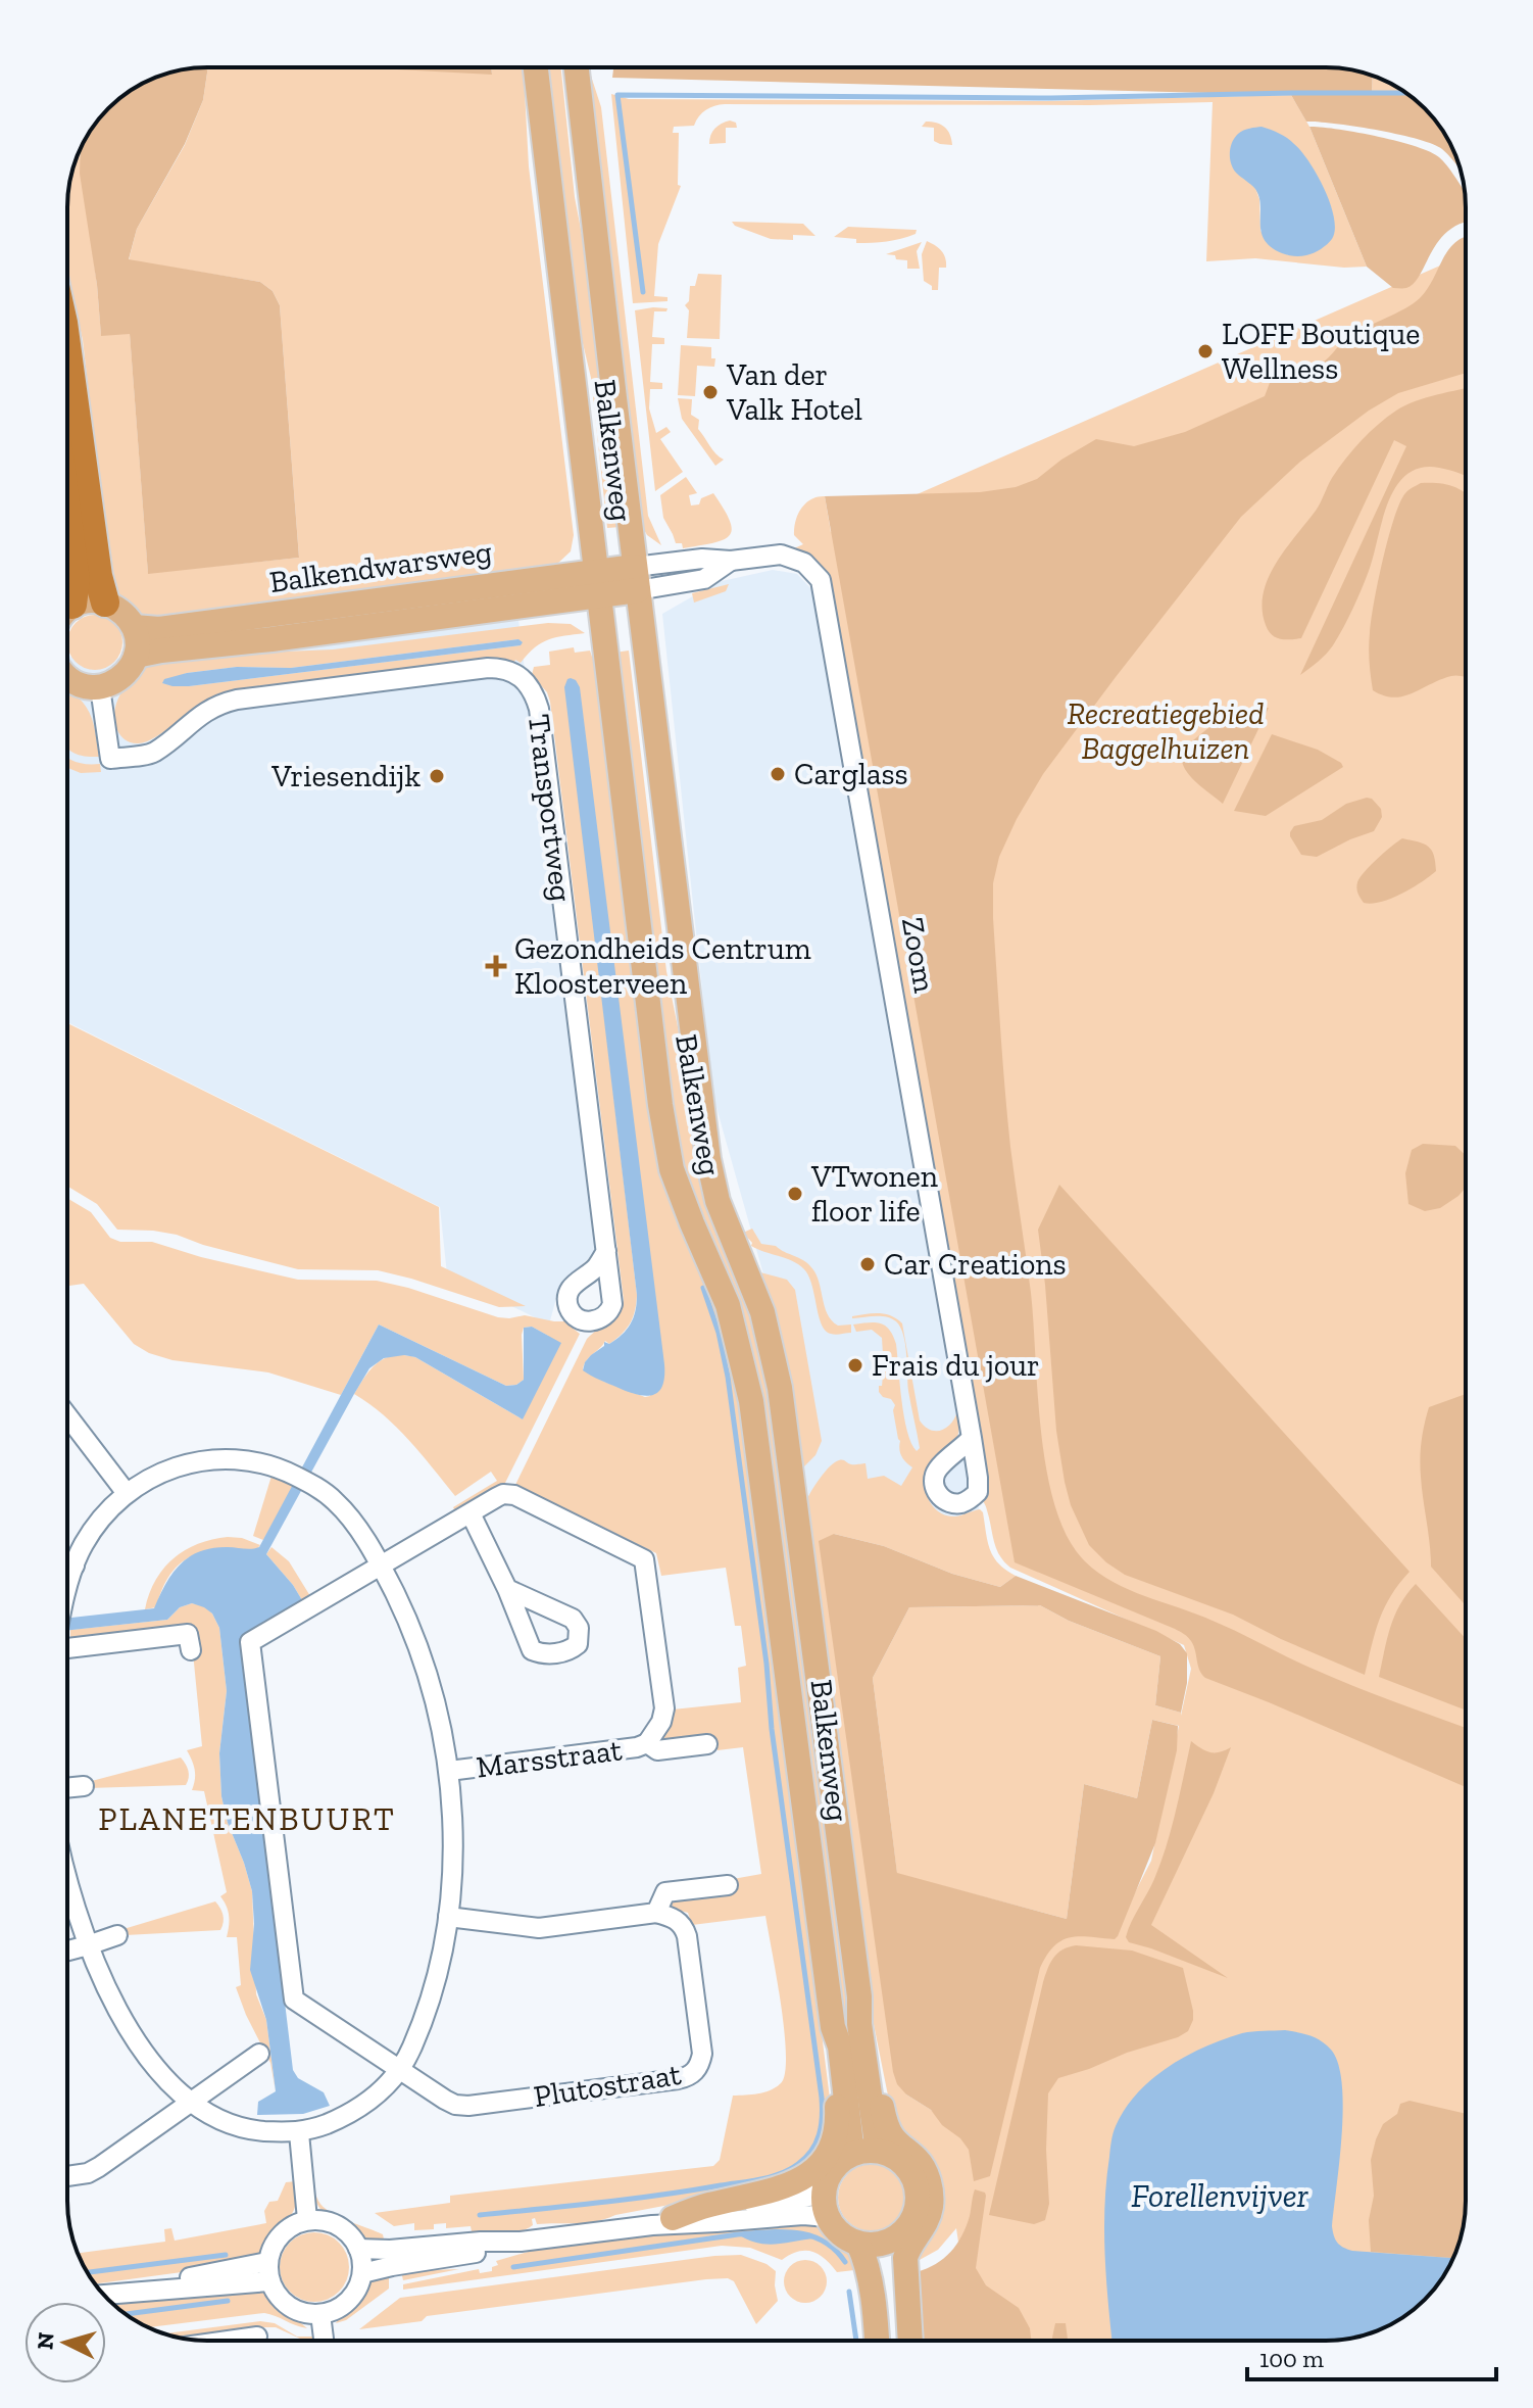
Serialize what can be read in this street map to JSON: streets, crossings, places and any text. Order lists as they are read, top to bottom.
{
  "streets": {
    "main road": ["Balkenweg", "Balkendwarsweg", "Zoom"],
    "street": ["Transportweg", "Marsstraat", "Plutostraat"]
  },
  "crossings": [
    ["Balkenweg", "Balkendwarsweg"],
    ["Balkenweg", "Zoom"],
    ["Balkendwarsweg", "Zoom"],
    ["Marsstraat", "Plutostraat"]
  ],
  "districts": ["PLANETENBUURT"],
  "water": ["Forellenvijver"],
  "parks": ["Recreatiegebied Baggelhuizen"],
  "places": {
    "other": [
      "LOFF Boutique Wellness",
      "Van der Valk Hotel",
      "Carglass",
      "Vriesendijk",
      "VTwonen floor life",
      "Car Creations",
      "Frais du jour"
    ],
    "health": ["Gezondheids Centrum Kloosterveen"]
  },
  "scale_bar": "100 m",
  "north": "left"
}
